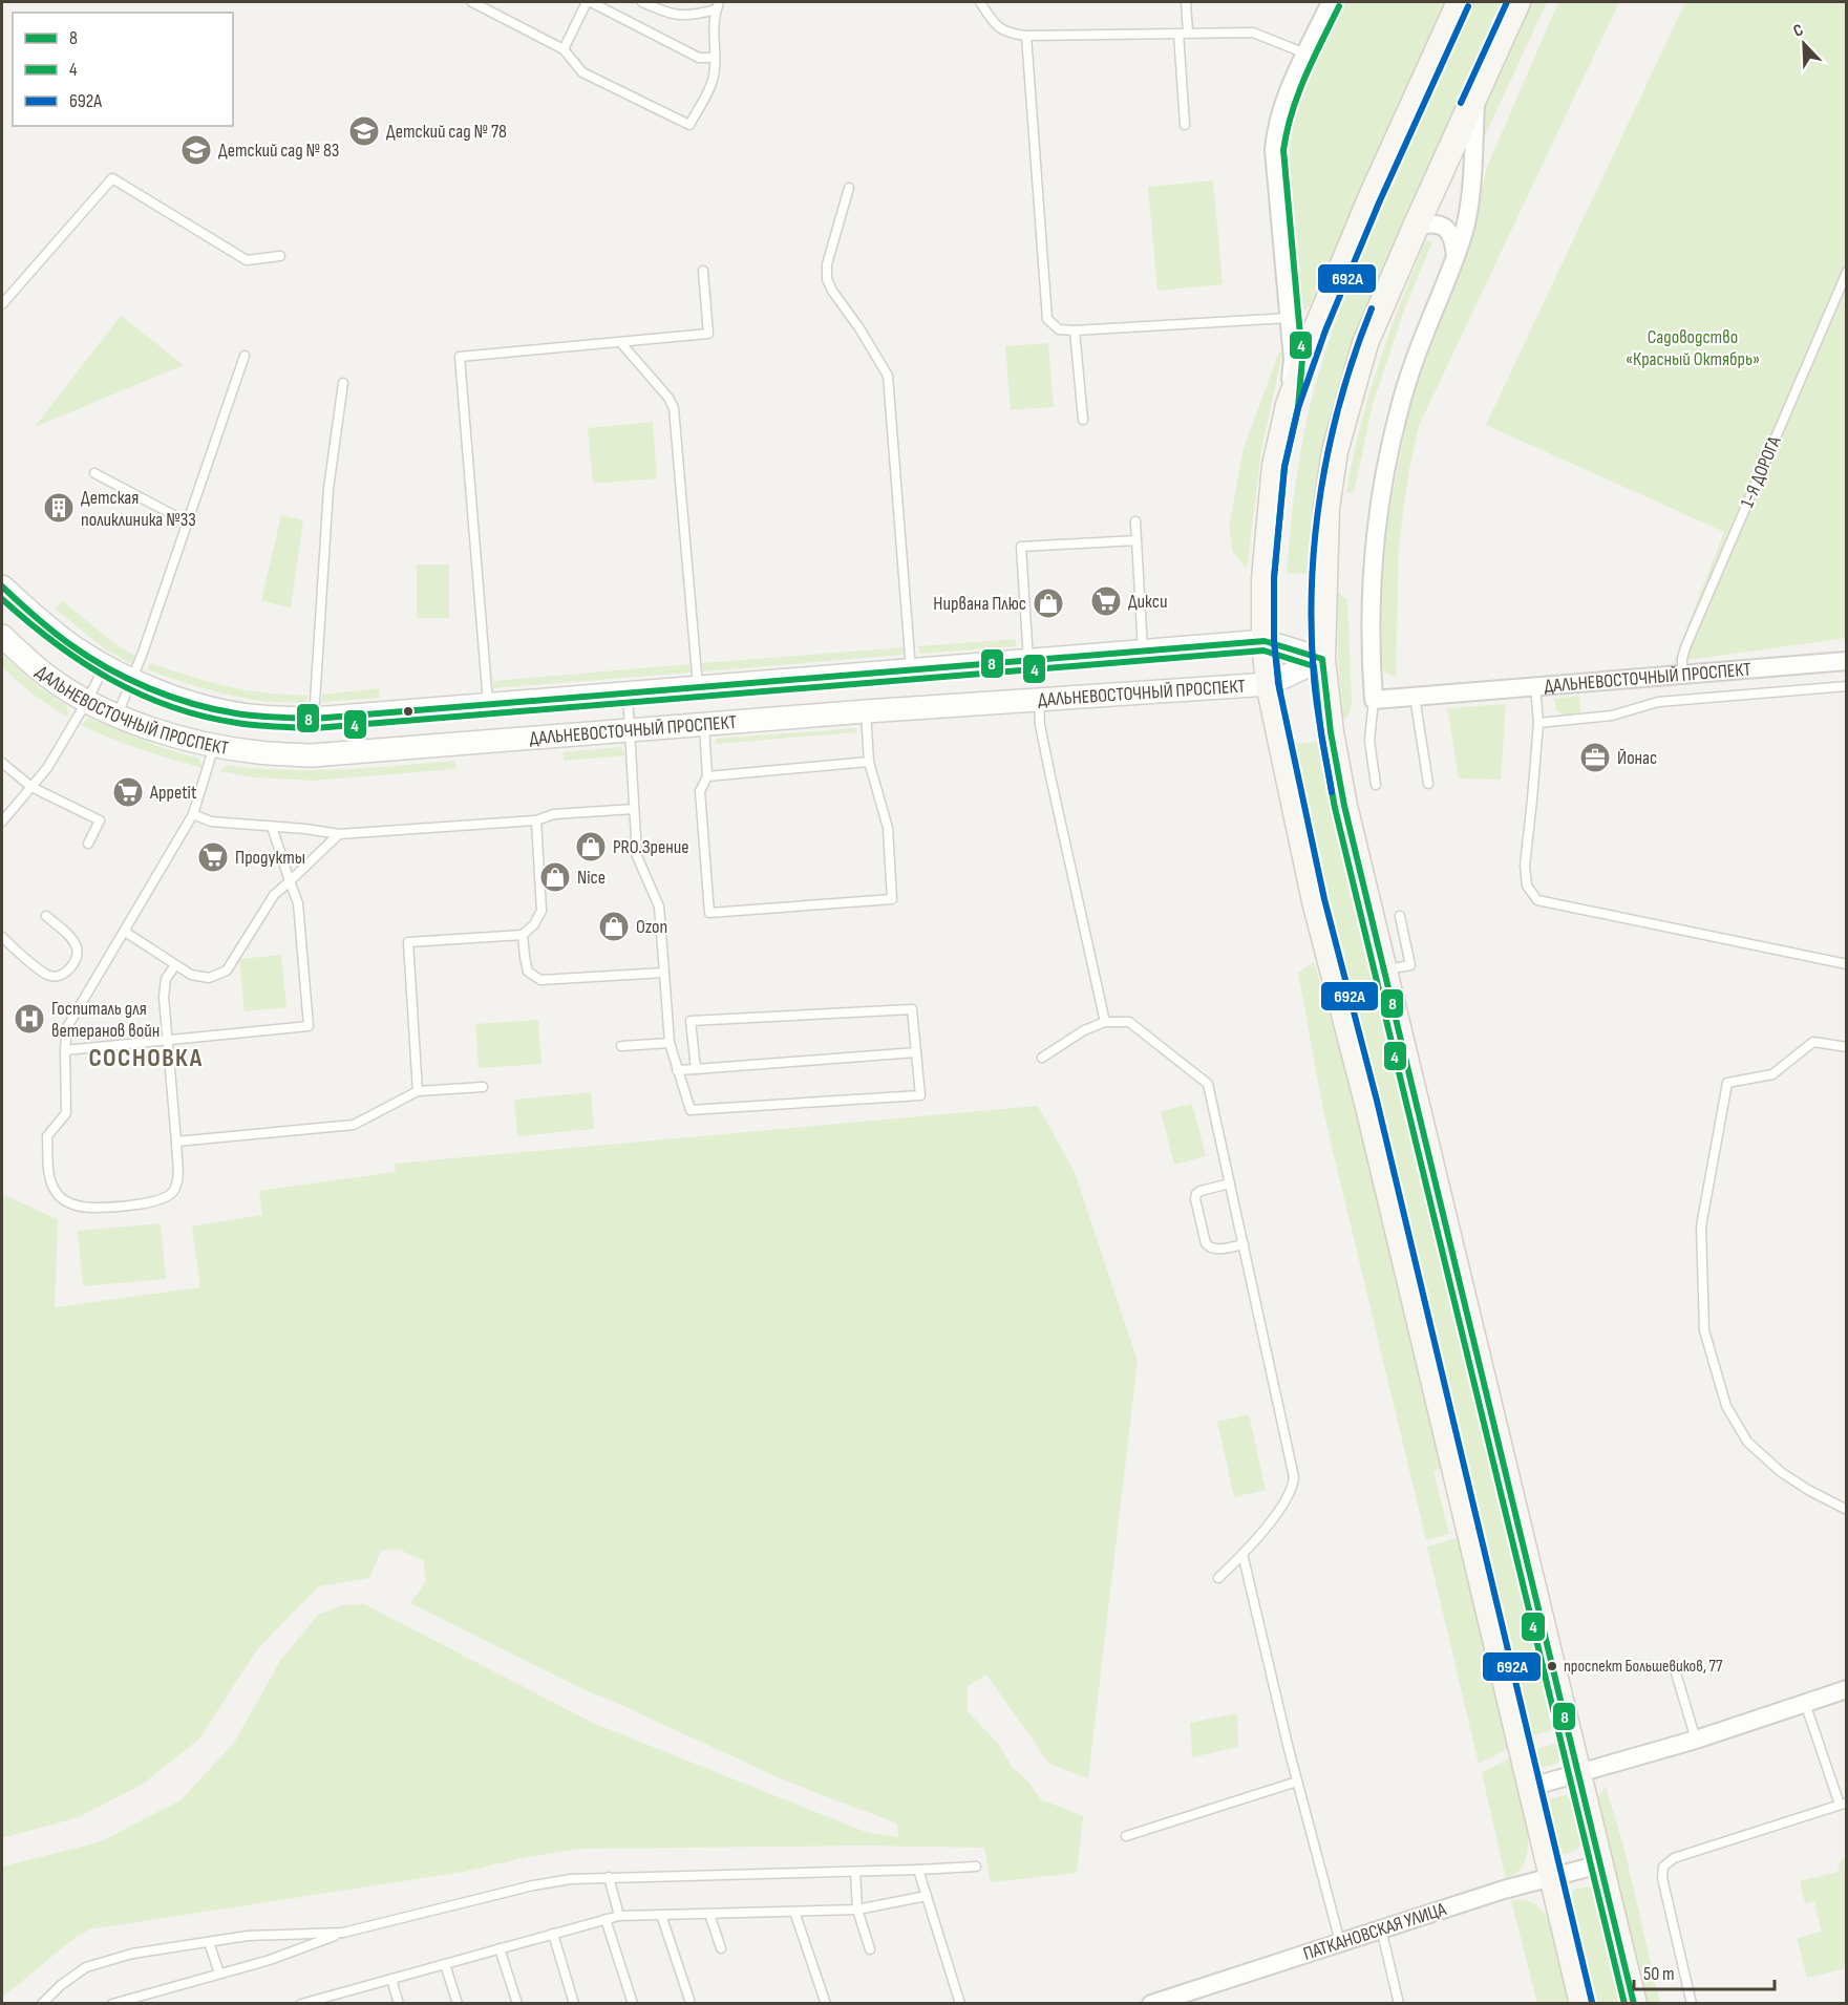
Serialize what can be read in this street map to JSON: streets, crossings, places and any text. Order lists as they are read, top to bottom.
{
  "streets": {
    "street": ["ДАЛЬНЕВОСТОЧНЫЙ ПРОСПЕКТ", "ПАТКАНОВСКАЯ УЛИЦА"],
    "lane": ["1-Я ДОРОГА"]
  },
  "crossings": [
    ["1-Я ДОРОГА", "ДАЛЬНЕВОСТОЧНЫЙ ПРОСПЕКТ"]
  ],
  "districts": ["СОСНОВКА"],
  "parks": ["Садоводство «Красный Октябрь»"],
  "places": {
    "school or university": ["Детский сад № 78", "Детский сад № 83"],
    "building": ["Детская поликлиника №33"],
    "supermarket": ["Дикси", "Appetit", "Продукты"],
    "shop": [
      "Нирвана Плюс",
      "PRO.Зрение",
      "Nice",
      "Ozon"
    ],
    "office": ["Йонас"],
    "hospital": ["Госпиталь для ветеранов войн"],
    "other": ["проспект Большевиков, 77"]
  },
  "lines": ["transit line 692А", "transit line 4", "transit line 8"],
  "legend": ["8", "4", "692А"],
  "scale_bar": "50 m",
  "north": "top left"
}
